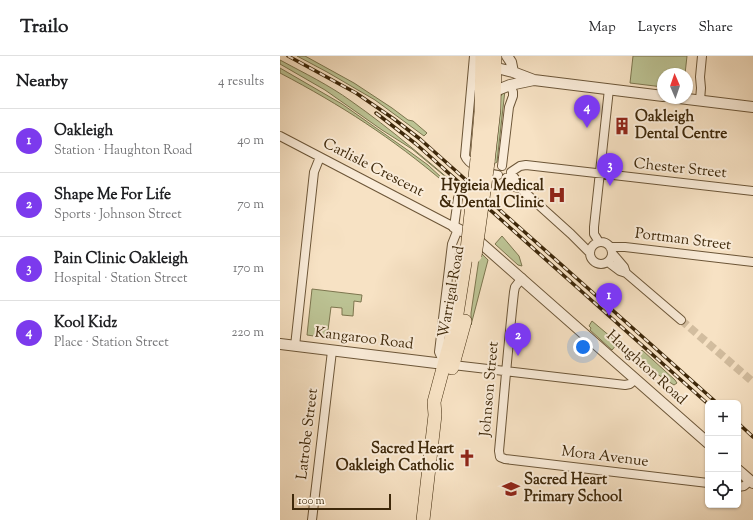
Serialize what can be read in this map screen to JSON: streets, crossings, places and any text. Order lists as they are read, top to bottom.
{
  "streets": {
    "highway": ["Warrigal Road"],
    "street": [
      "Carlisle Crescent",
      "Chester Street",
      "Portman Street",
      "Kangaroo Road",
      "Haughton Road",
      "Johnson Street",
      "Latrobe Street",
      "Mora Avenue"
    ]
  },
  "crossings": [
    ["Carlisle Crescent", "Warrigal Road"],
    ["Carlisle Crescent", "Haughton Road"],
    ["Warrigal Road", "Kangaroo Road"],
    ["Kangaroo Road", "Latrobe Street"],
    ["Haughton Road", "Johnson Street"],
    ["Johnson Street", "Mora Avenue"]
  ],
  "places": {
    "building": ["Oakleigh Dental Centre"],
    "hospital": ["Hygieia Medical & Dental Clinic"],
    "church": ["Sacred Heart Oakleigh Catholic"],
    "school or university": ["Sacred Heart Primary School"]
  },
  "scale_bar": "100 m",
  "north": "top",
  "page": {
    "header": "Trailo",
    "nav": ["Map", "Layers", "Share"],
    "heading": ["Nearby", "4 results"],
    "pins": [
      "4",
      "3",
      "1",
      "2"
    ],
    "list": [
      {
        "mark": "1",
        "name": "Oakleigh",
        "note": "Station · Haughton Road",
        "value": "40 m"
      },
      {
        "mark": "2",
        "name": "Shape Me For Life",
        "note": "Sports · Johnson Street",
        "value": "70 m"
      },
      {
        "mark": "3",
        "name": "Pain Clinic Oakleigh",
        "note": "Hospital · Station Street",
        "value": "170 m"
      },
      {
        "mark": "4",
        "name": "Kool Kidz",
        "note": "Place · Station Street",
        "value": "220 m"
      }
    ],
    "map_buttons": ["+", "−"],
    "scale": "100 m"
  }
}
